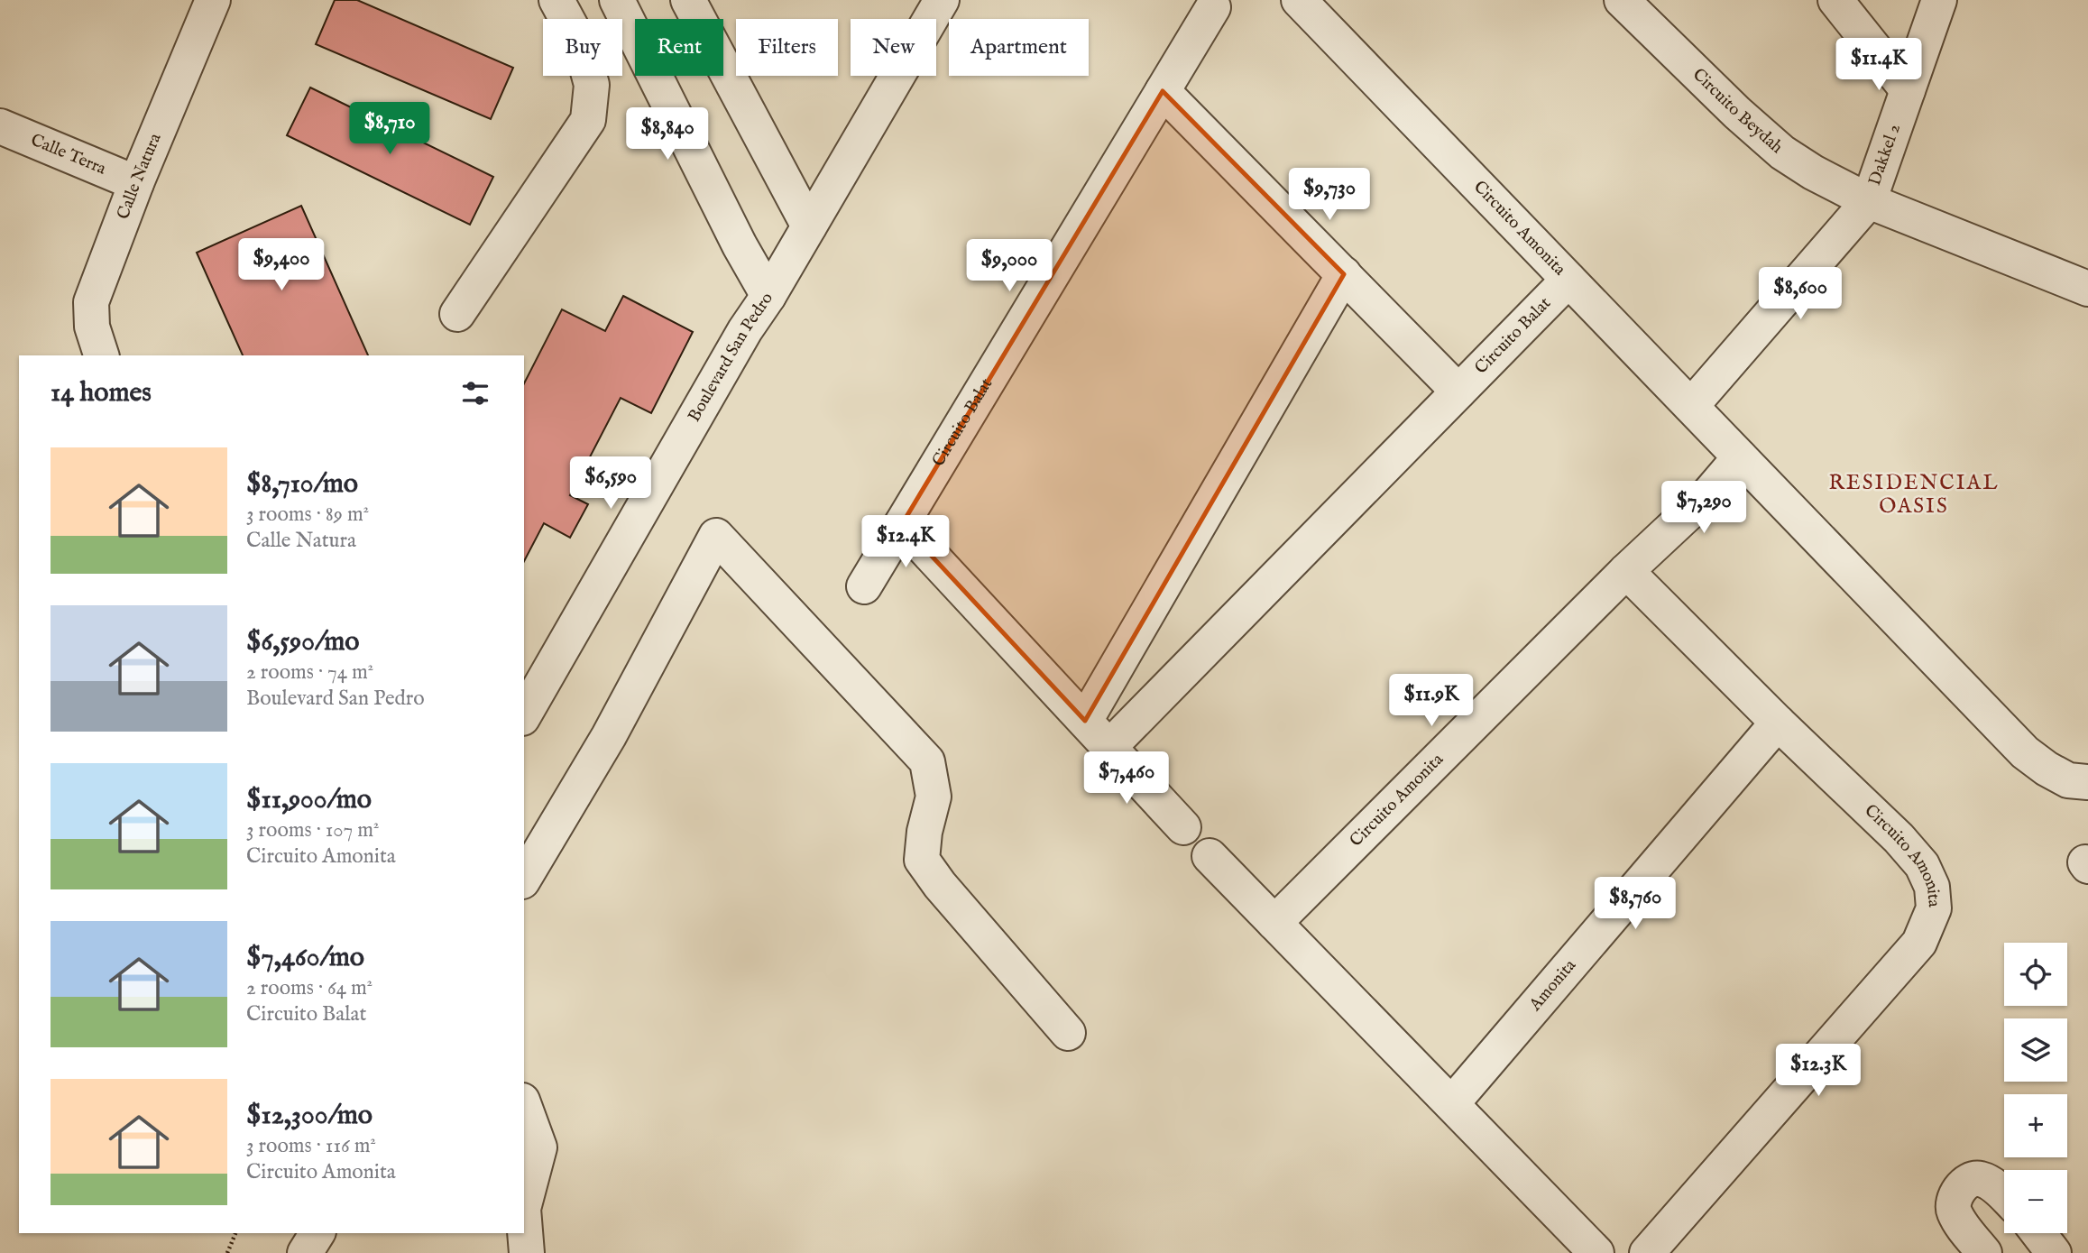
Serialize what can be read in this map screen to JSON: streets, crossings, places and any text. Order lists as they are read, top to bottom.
{
  "streets": {
    "street": [
      "Circuito Beydah",
      "Calle Terra",
      "Dakkel 2",
      "Calle Natura",
      "Circuito Amonita",
      "Circuito Balat",
      "Boulevard San Pedro",
      "Amonita"
    ]
  },
  "crossings": [
    ["Circuito Beydah", "Dakkel 2"],
    ["Calle Terra", "Calle Natura"],
    ["Circuito Amonita", "Circuito Balat"],
    ["Circuito Amonita", "Amonita"]
  ],
  "districts": ["RESIDENCIAL OASIS"],
  "page": {
    "chip": [
      "Buy",
      "Rent",
      "Filters",
      "New",
      "Apartment"
    ],
    "price": [
      "$11.4K",
      "$8,710",
      "$8,840",
      "$9,730",
      "$9,400",
      "$9,000",
      "$8,600",
      "$6,590",
      "$7,290",
      "$12.4K",
      "$11.9K",
      "$7,460",
      "$8,760",
      "$12.3K"
    ],
    "heading": "14 homes",
    "list": [
      {
        "name": "$8,710/mo",
        "note": "3 rooms · 89 m² · Calle Natura"
      },
      {
        "name": "$6,590/mo",
        "note": "2 rooms · 74 m² · Boulevard San Pedro"
      },
      {
        "name": "$11,900/mo",
        "note": "3 rooms · 107 m² · Circuito Amonita"
      },
      {
        "name": "$7,460/mo",
        "note": "2 rooms · 64 m² · Circuito Balat"
      },
      {
        "name": "$12,300/mo",
        "note": "3 rooms · 116 m² · Circuito Amonita"
      }
    ],
    "map_buttons": ["+", "−"]
  }
}
